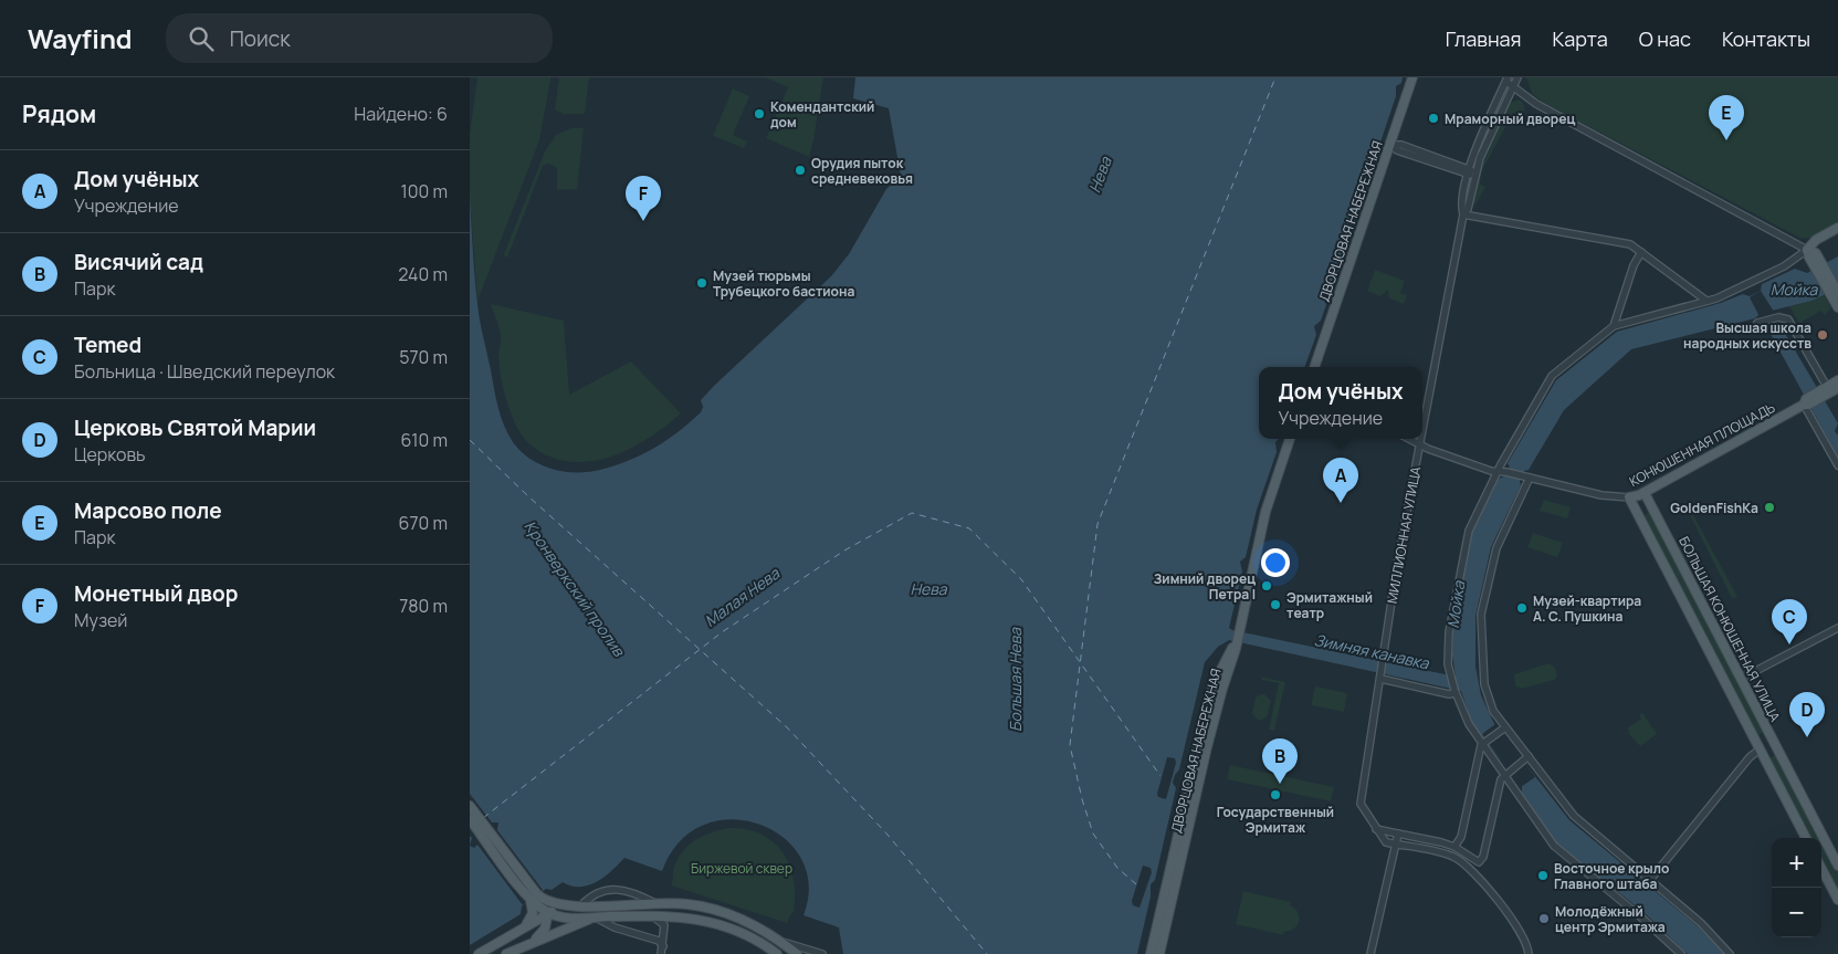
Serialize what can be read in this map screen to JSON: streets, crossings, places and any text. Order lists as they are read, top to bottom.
{
  "streets": {
    "main road": ["ДВОРЦОВАЯ НАБЕРЕЖНАЯ", "КОНЮШЕННАЯ ПЛОЩАДЬ", "БОЛЬШАЯ КОНЮШЕННАЯ УЛИЦА"],
    "street": ["МИЛЛИОННАЯ УЛИЦА"]
  },
  "crossings": [
    ["КОНЮШЕННАЯ ПЛОЩАДЬ", "МИЛЛИОННАЯ УЛИЦА"],
    ["КОНЮШЕННАЯ ПЛОЩАДЬ", "БОЛЬШАЯ КОНЮШЕННАЯ УЛИЦА"]
  ],
  "water": [
    "Нева",
    "Мойка",
    "Кронверкский пролив",
    "Малая Нева",
    "Зимняя канавка",
    "Большая Нева"
  ],
  "parks": ["Биржевой сквер"],
  "places": [
    "Комендантский дом",
    "Мраморный дворец",
    "Орудия пыток средневековья",
    "Музей тюрьмы Трубецкого бастиона",
    "Высшая школа народных искусств",
    "GoldenFishKa",
    "Зимний дворец Петра I",
    "Эрмитажный театр",
    "Музей-квартира А. С. Пушкина",
    "Государственный Эрмитаж",
    "Восточное крыло Главного штаба",
    "Молодёжный центр Эрмитажа"
  ],
  "page": {
    "header": "Wayfind",
    "search": "Поиск",
    "nav": [
      "Главная",
      "Карта",
      "О нас",
      "Контакты"
    ],
    "heading": ["Рядом", "Найдено: 6"],
    "pins": [
      "E",
      "F",
      "A",
      "C",
      "D",
      "B"
    ],
    "list": [
      {
        "mark": "A",
        "name": "Дом учёных",
        "note": "Учреждение",
        "value": "100 m"
      },
      {
        "mark": "B",
        "name": "Висячий сад",
        "note": "Парк",
        "value": "240 m"
      },
      {
        "mark": "C",
        "name": "Temed",
        "note": "Больница · Шведский переулок",
        "value": "570 m"
      },
      {
        "mark": "D",
        "name": "Церковь Святой Марии",
        "note": "Церковь",
        "value": "610 m"
      },
      {
        "mark": "E",
        "name": "Марсово поле",
        "note": "Парк",
        "value": "670 m"
      },
      {
        "mark": "F",
        "name": "Монетный двор",
        "note": "Музей",
        "value": "780 m"
      }
    ],
    "popup": ["Дом учёных", "Учреждение"],
    "map_buttons": ["+", "−"]
  }
}
